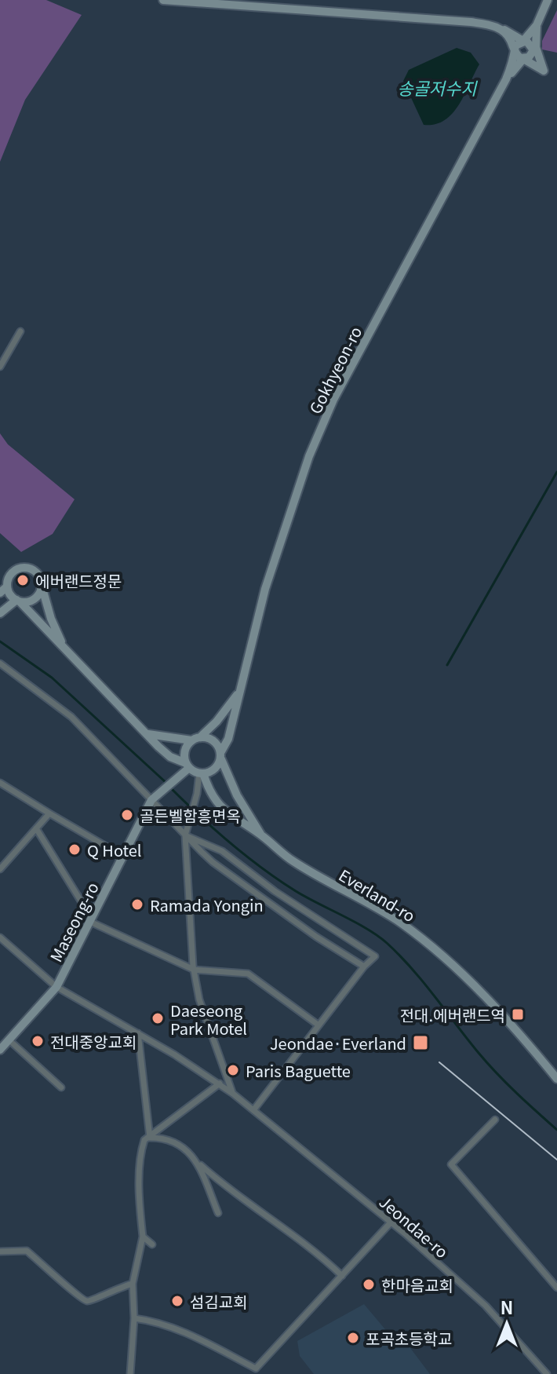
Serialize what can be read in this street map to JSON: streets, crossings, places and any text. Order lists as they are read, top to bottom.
{
  "streets": {
    "main road": ["Gokhyeon-ro", "Everland-ro", "Maseong-ro"],
    "street": ["Jeondae-ro"]
  },
  "crossings": [
    ["Gokhyeon-ro", "Everland-ro"],
    ["Maseong-ro", "Jeondae-ro"]
  ],
  "water": ["송골저수지"],
  "places": {
    "other": [
      "에버랜드정문",
      "골든벨함흥면옥",
      "Q Hotel",
      "Ramada Yongin",
      "Daeseong Park Motel",
      "전대중앙교회",
      "Paris Baguette",
      "한마음교회",
      "섬김교회",
      "포곡초등학교"
    ],
    "transit": ["전대.에버랜드역", "Jeondae·Everland"]
  },
  "north": "top"
}
